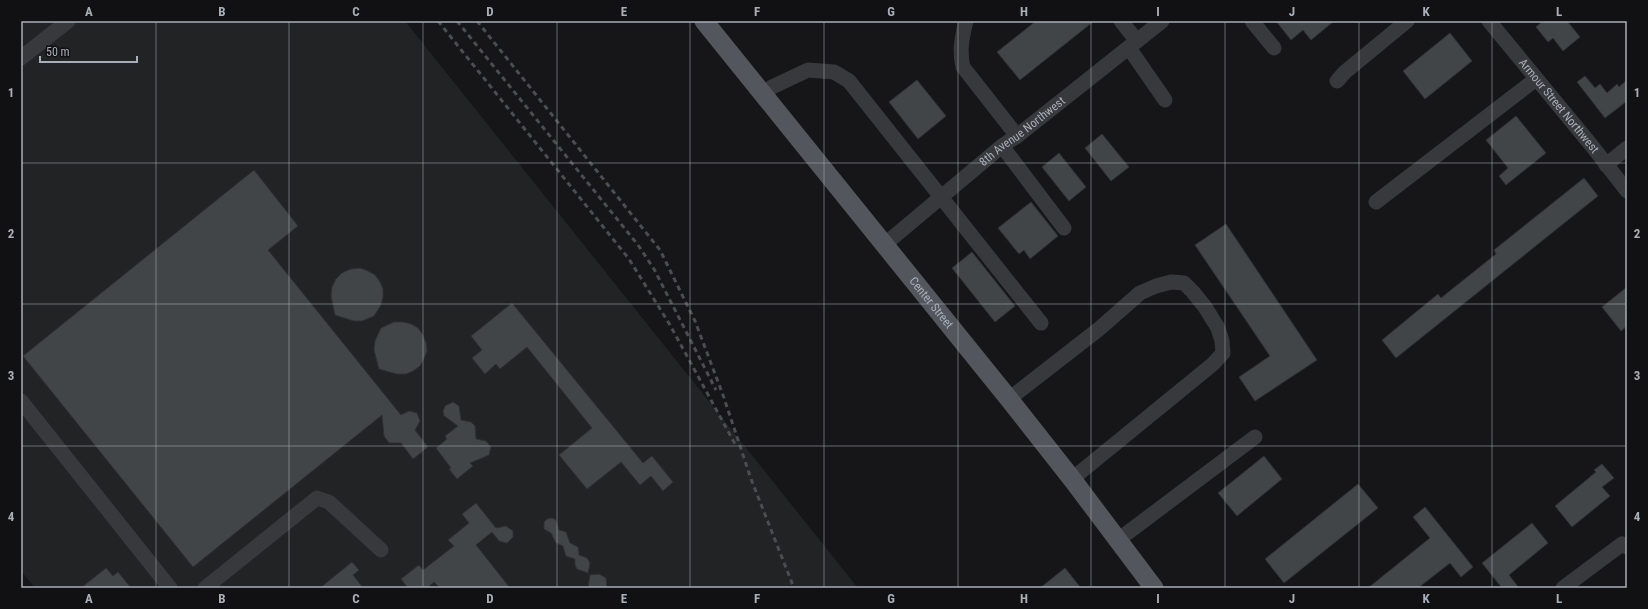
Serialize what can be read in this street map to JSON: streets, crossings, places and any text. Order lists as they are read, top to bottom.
{
  "streets": {
    "main road": ["Center Street"],
    "street": ["Armour Street Northwest", "8th Avenue Northwest"]
  },
  "crossings": [
    ["8th Avenue Northwest", "Center Street"]
  ],
  "scale_bar": "50 m",
  "grid": {
    "columns": [
      "A",
      "B",
      "C",
      "D",
      "E",
      "F",
      "G",
      "H",
      "I",
      "J",
      "K",
      "L"
    ],
    "rows": [
      "1",
      "2",
      "3",
      "4"
    ]
  }
}
